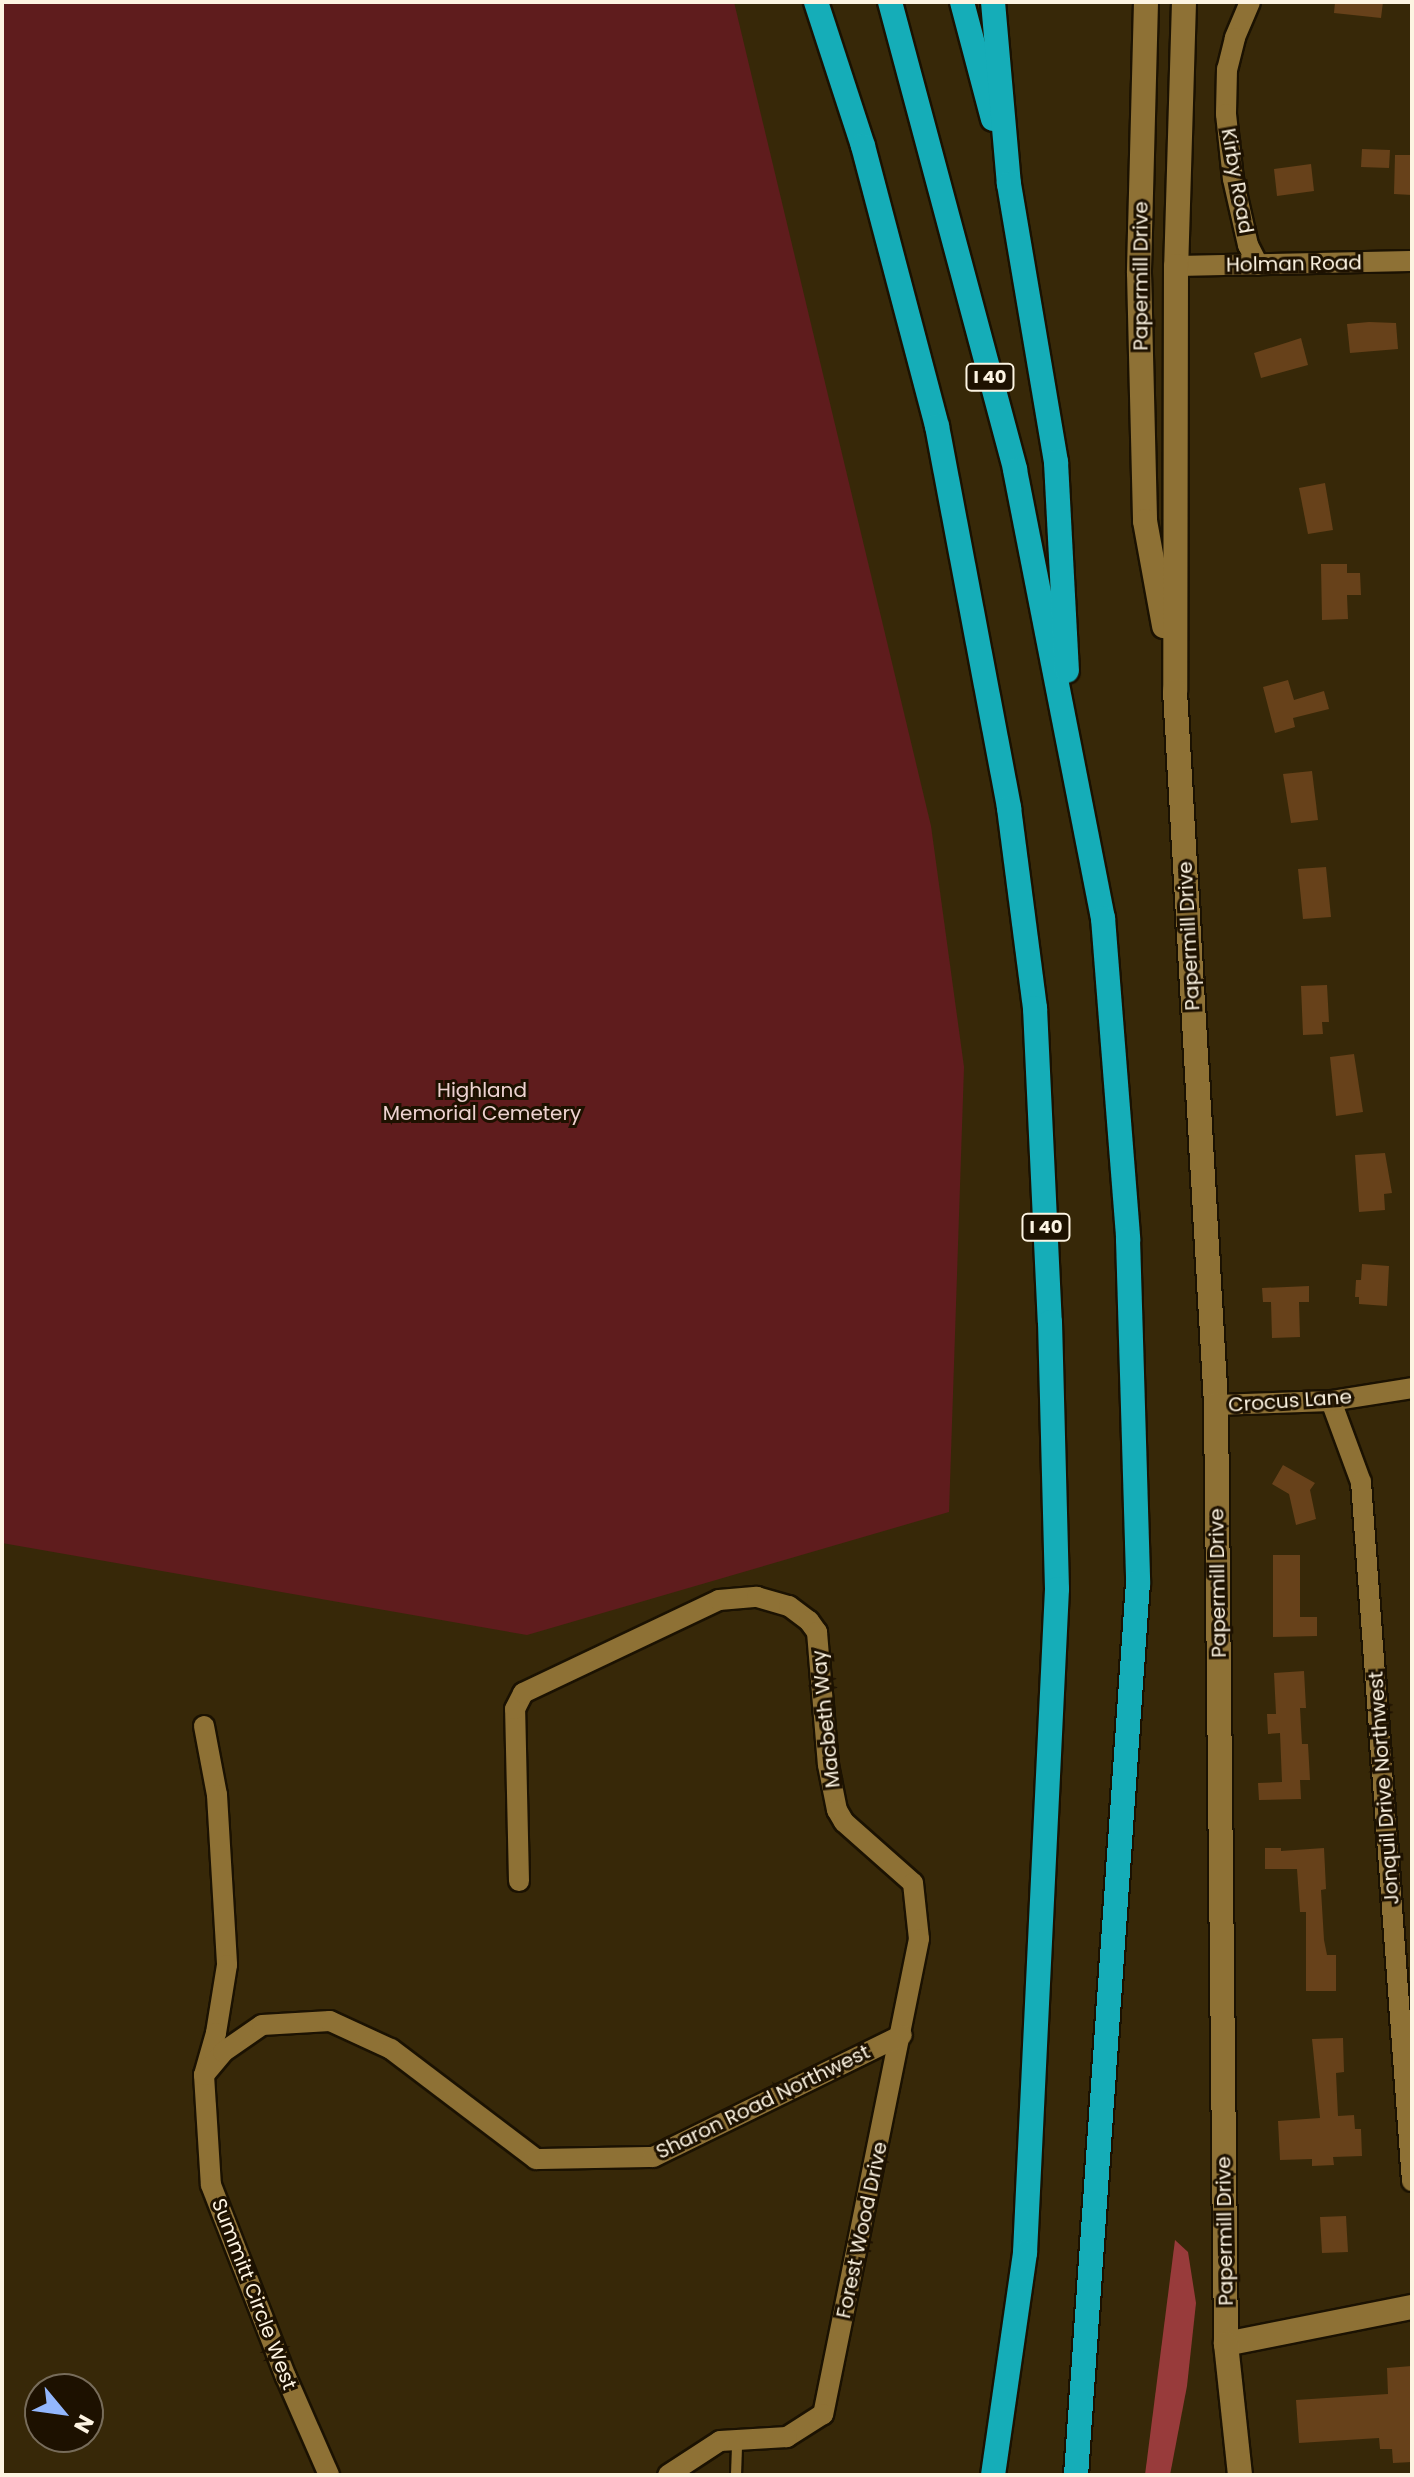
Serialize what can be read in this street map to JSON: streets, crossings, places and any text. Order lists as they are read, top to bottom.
{
  "streets": {
    "highway": ["I 40"],
    "main road": ["Papermill Drive"],
    "street": [
      "Kirby Road",
      "Holman Road",
      "Crocus Lane",
      "Macbeth Way",
      "Jonquil Drive Northwest",
      "Sharon Road Northwest",
      "Forest Wood Drive",
      "Summitt Circle West"
    ]
  },
  "crossings": [
    ["Kirby Road", "Holman Road"],
    ["Holman Road", "Papermill Drive"],
    ["Papermill Drive", "Crocus Lane"],
    ["Crocus Lane", "Jonquil Drive Northwest"],
    ["Macbeth Way", "Sharon Road Northwest"],
    ["Macbeth Way", "Forest Wood Drive"],
    ["Sharon Road Northwest", "Forest Wood Drive"],
    ["Sharon Road Northwest", "Summitt Circle West"]
  ],
  "parks": ["Highland Memorial Cemetery"],
  "north": "bottom right"
}
